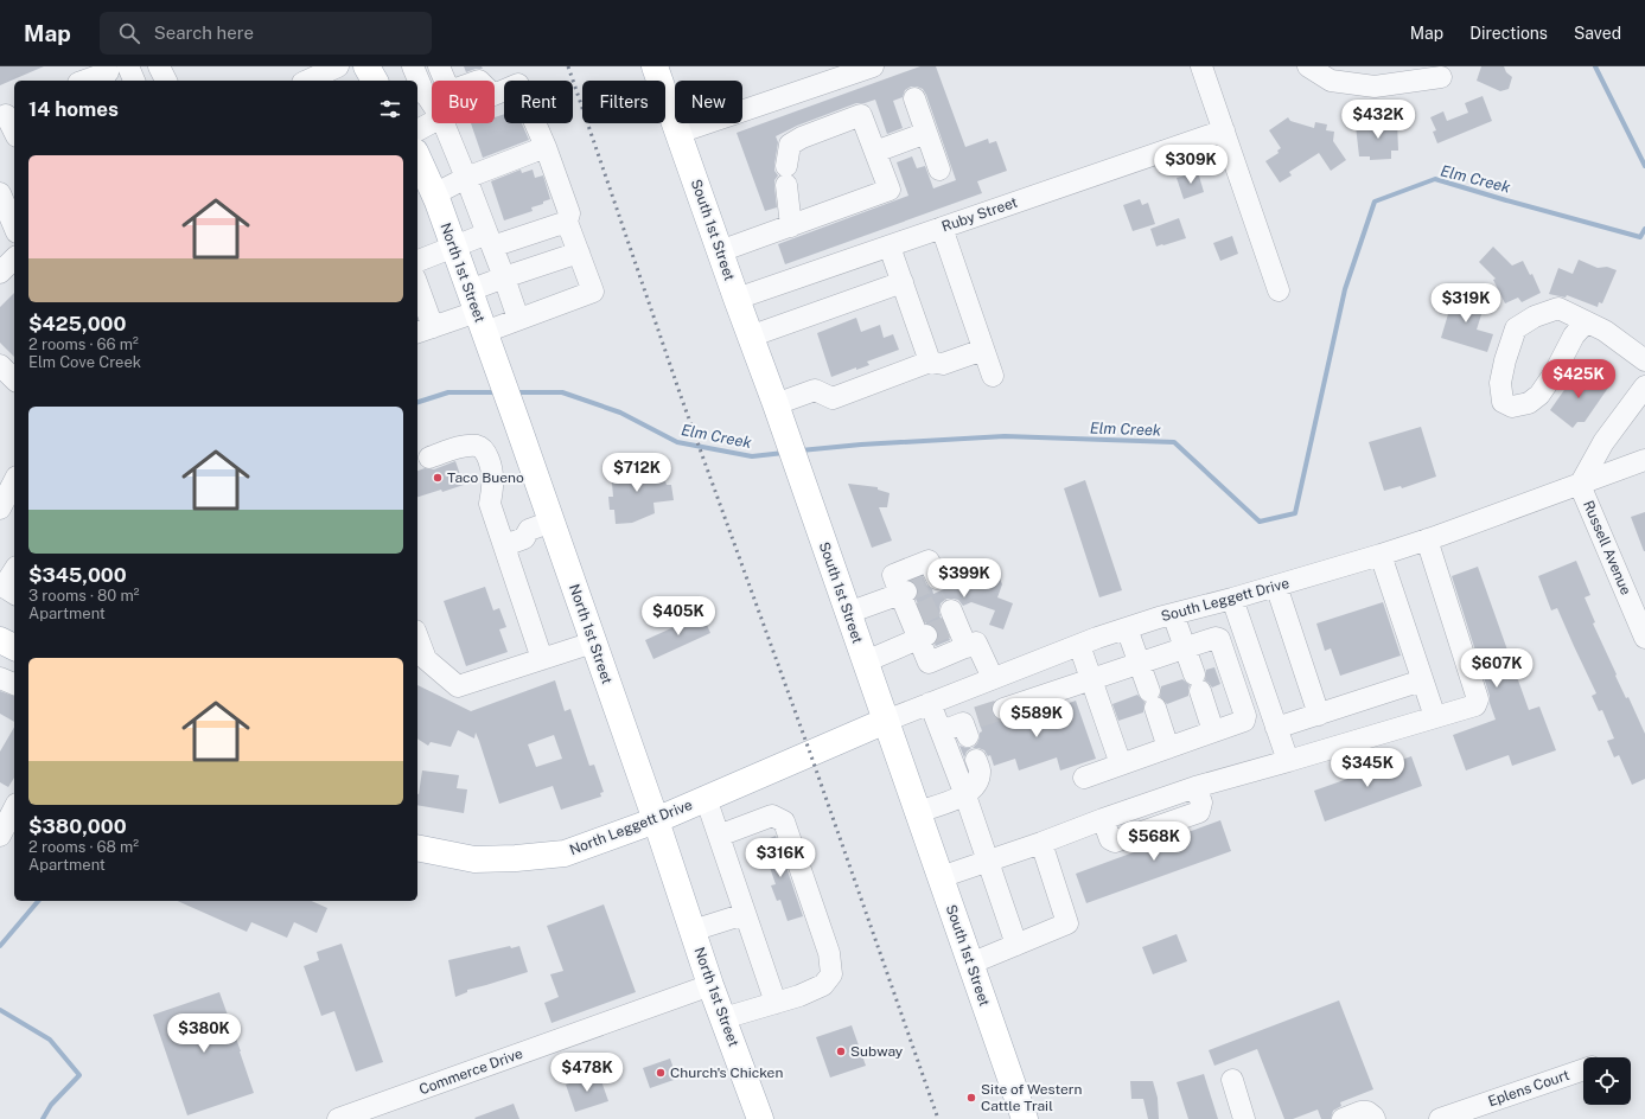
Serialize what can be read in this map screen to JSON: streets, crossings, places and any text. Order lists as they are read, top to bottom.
{
  "streets": {
    "main road": [
      "South 1st Street",
      "North 1st Street",
      "South Leggett Drive",
      "North Leggett Drive"
    ],
    "street": [
      "Ruby Street",
      "Russell Avenue",
      "Commerce Drive",
      "Eplens Court"
    ]
  },
  "crossings": [
    ["Ruby Street", "South 1st Street"],
    ["South 1st Street", "South Leggett Drive"],
    ["North 1st Street", "North Leggett Drive"],
    ["North 1st Street", "Commerce Drive"],
    ["Russell Avenue", "South Leggett Drive"],
    ["South Leggett Drive", "North Leggett Drive"]
  ],
  "water": ["Elm Creek"],
  "places": [
    "Taco Bueno",
    "Subway",
    "Church's Chicken",
    "Site of Western Cattle Trail"
  ],
  "page": {
    "header": "Map",
    "search": "Search here",
    "nav": ["Map", "Directions", "Saved"],
    "chip": [
      "Buy",
      "Rent",
      "Filters",
      "New"
    ],
    "heading": "14 homes",
    "price": [
      "$432K",
      "$309K",
      "$319K",
      "$425K",
      "$712K",
      "$399K",
      "$405K",
      "$607K",
      "$589K",
      "$345K",
      "$568K",
      "$316K",
      "$380K",
      "$478K"
    ],
    "list": [
      {
        "name": "$425,000",
        "note": "2 rooms · 66 m² · Elm Cove Creek"
      },
      {
        "name": "$345,000",
        "note": "3 rooms · 80 m² · Apartment"
      },
      {
        "name": "$380,000",
        "note": "2 rooms · 68 m² · Apartment"
      }
    ]
  }
}
